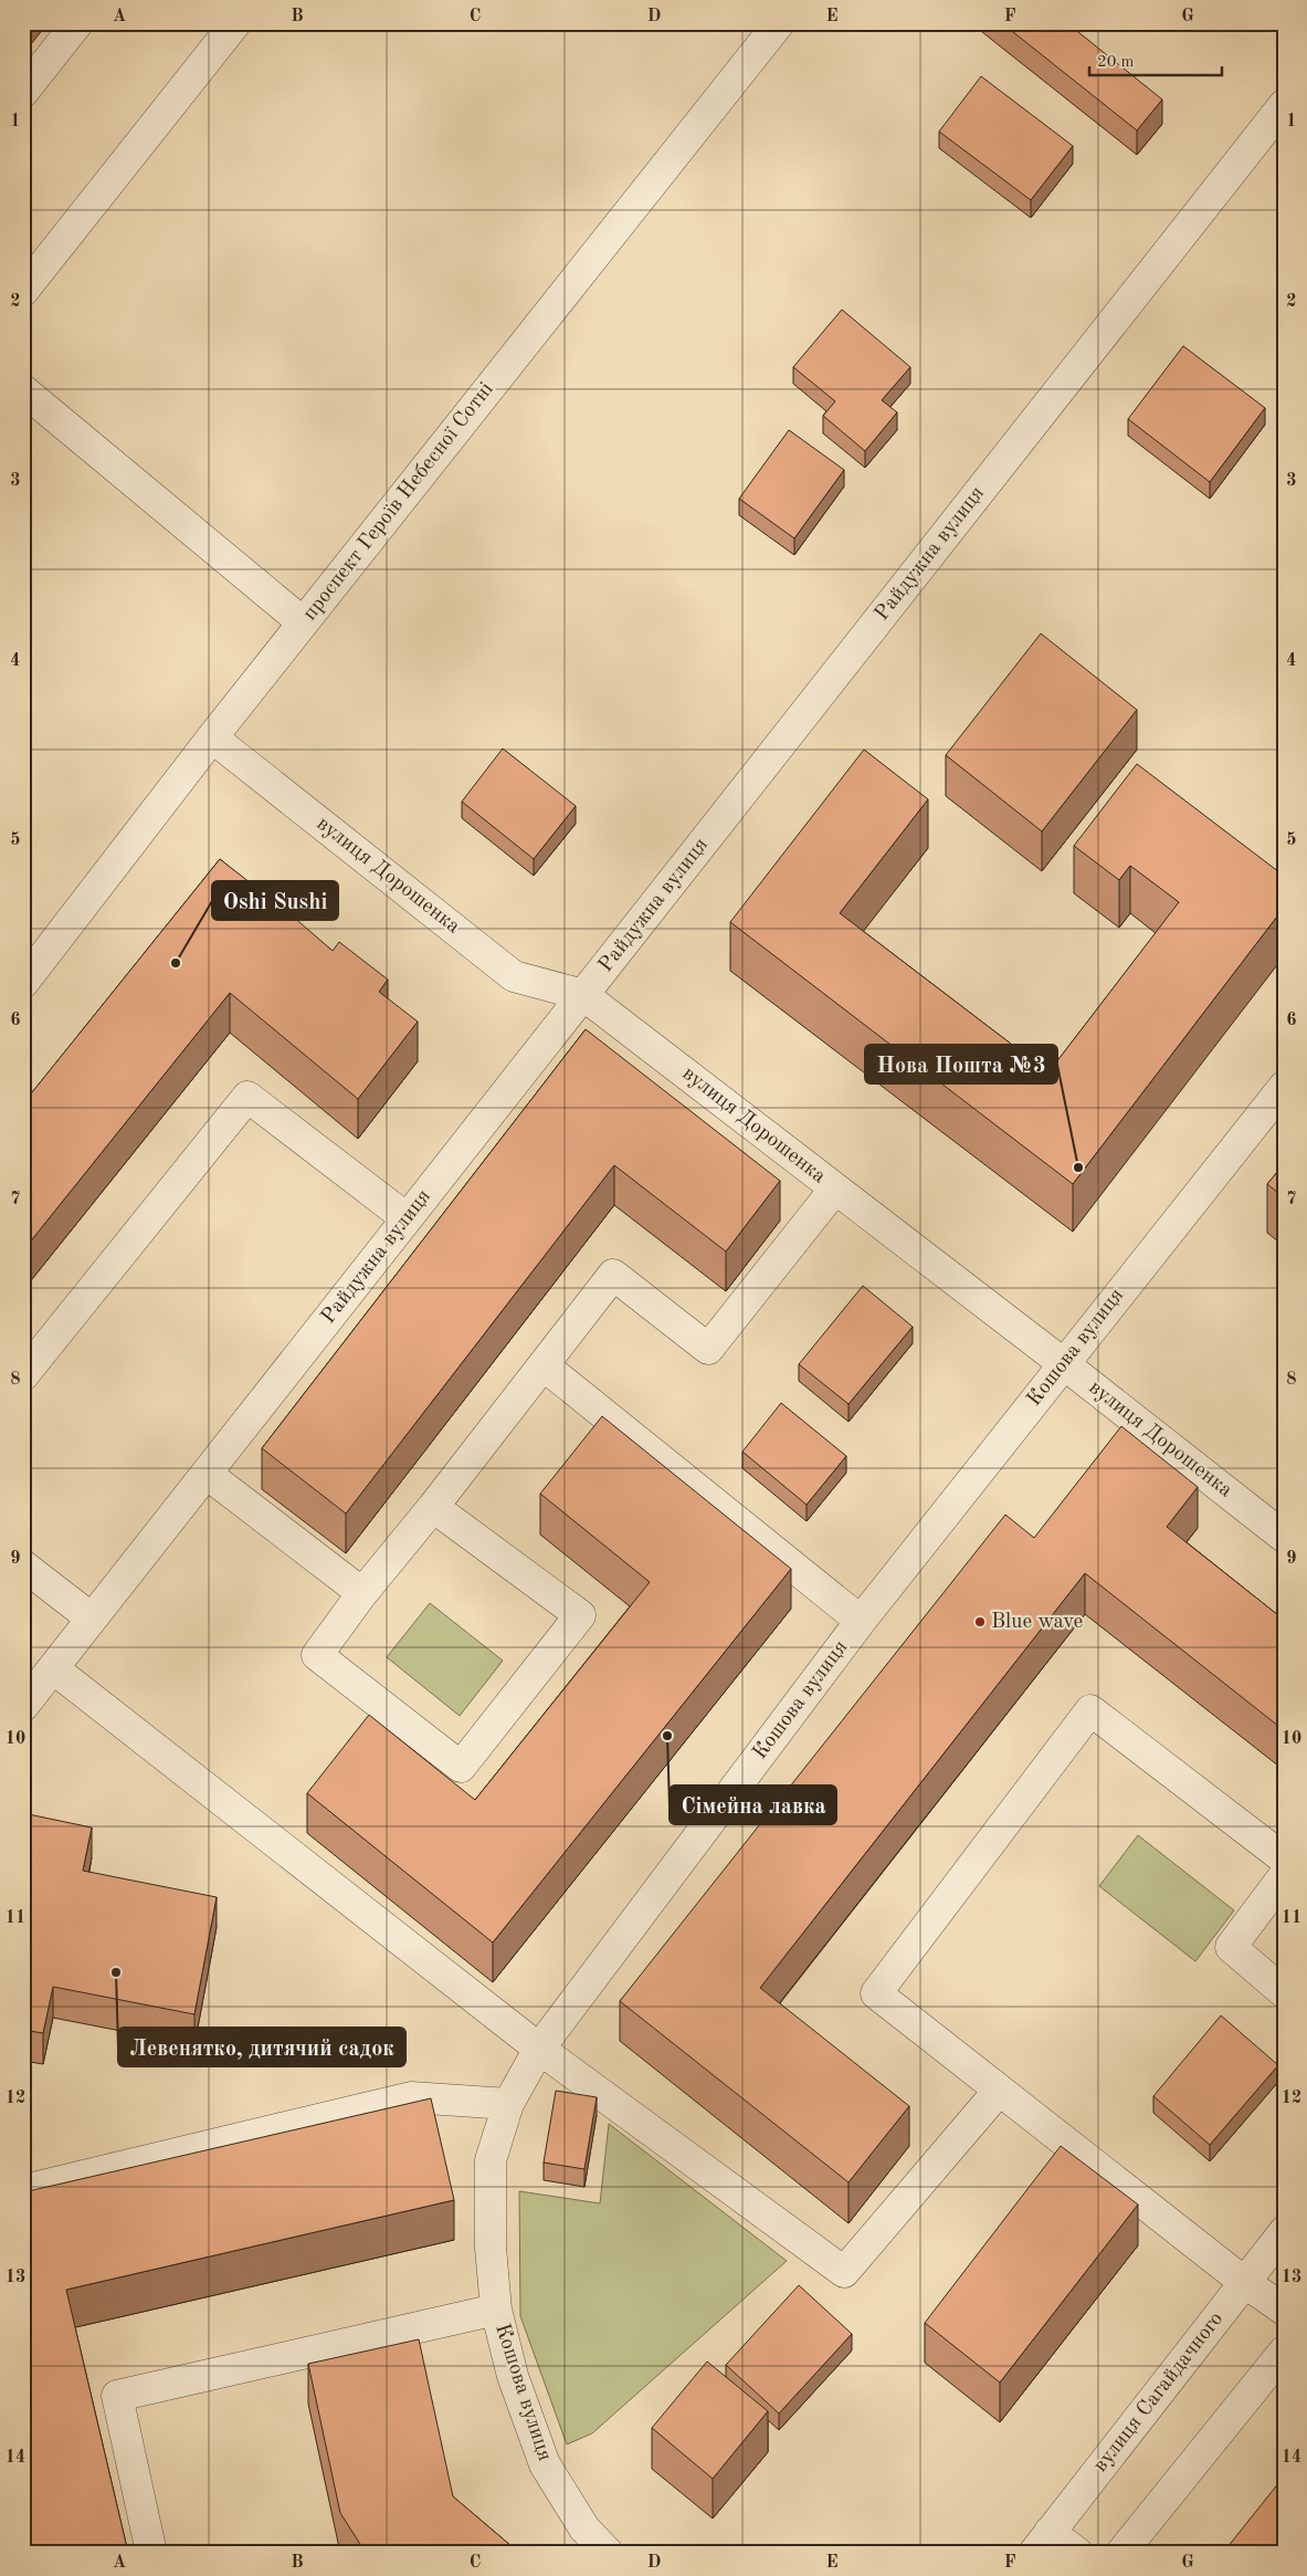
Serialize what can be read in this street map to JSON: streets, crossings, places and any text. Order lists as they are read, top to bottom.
{
  "streets": {
    "street": [
      "проспект Героїв Небесної Сотні",
      "Райдужна вулиця",
      "вулиця Дорошенка",
      "Кошова вулиця",
      "вулиця Сагайдачного"
    ]
  },
  "crossings": [
    ["проспект Героїв Небесної Сотні", "вулиця Дорошенка"],
    ["Райдужна вулиця", "вулиця Дорошенка"],
    ["вулиця Дорошенка", "Кошова вулиця"]
  ],
  "places": [
    "Oshi Sushi",
    "Нова Пошта №3",
    "Blue wave",
    "Сімейна лавка",
    "Левенятко, дитячий садок"
  ],
  "scale_bar": "20 m",
  "grid": {
    "columns": [
      "A",
      "B",
      "C",
      "D",
      "E",
      "F",
      "G"
    ],
    "rows": [
      "1",
      "2",
      "3",
      "4",
      "5",
      "6",
      "7",
      "8",
      "9",
      "10",
      "11",
      "12",
      "13",
      "14"
    ]
  }
}
